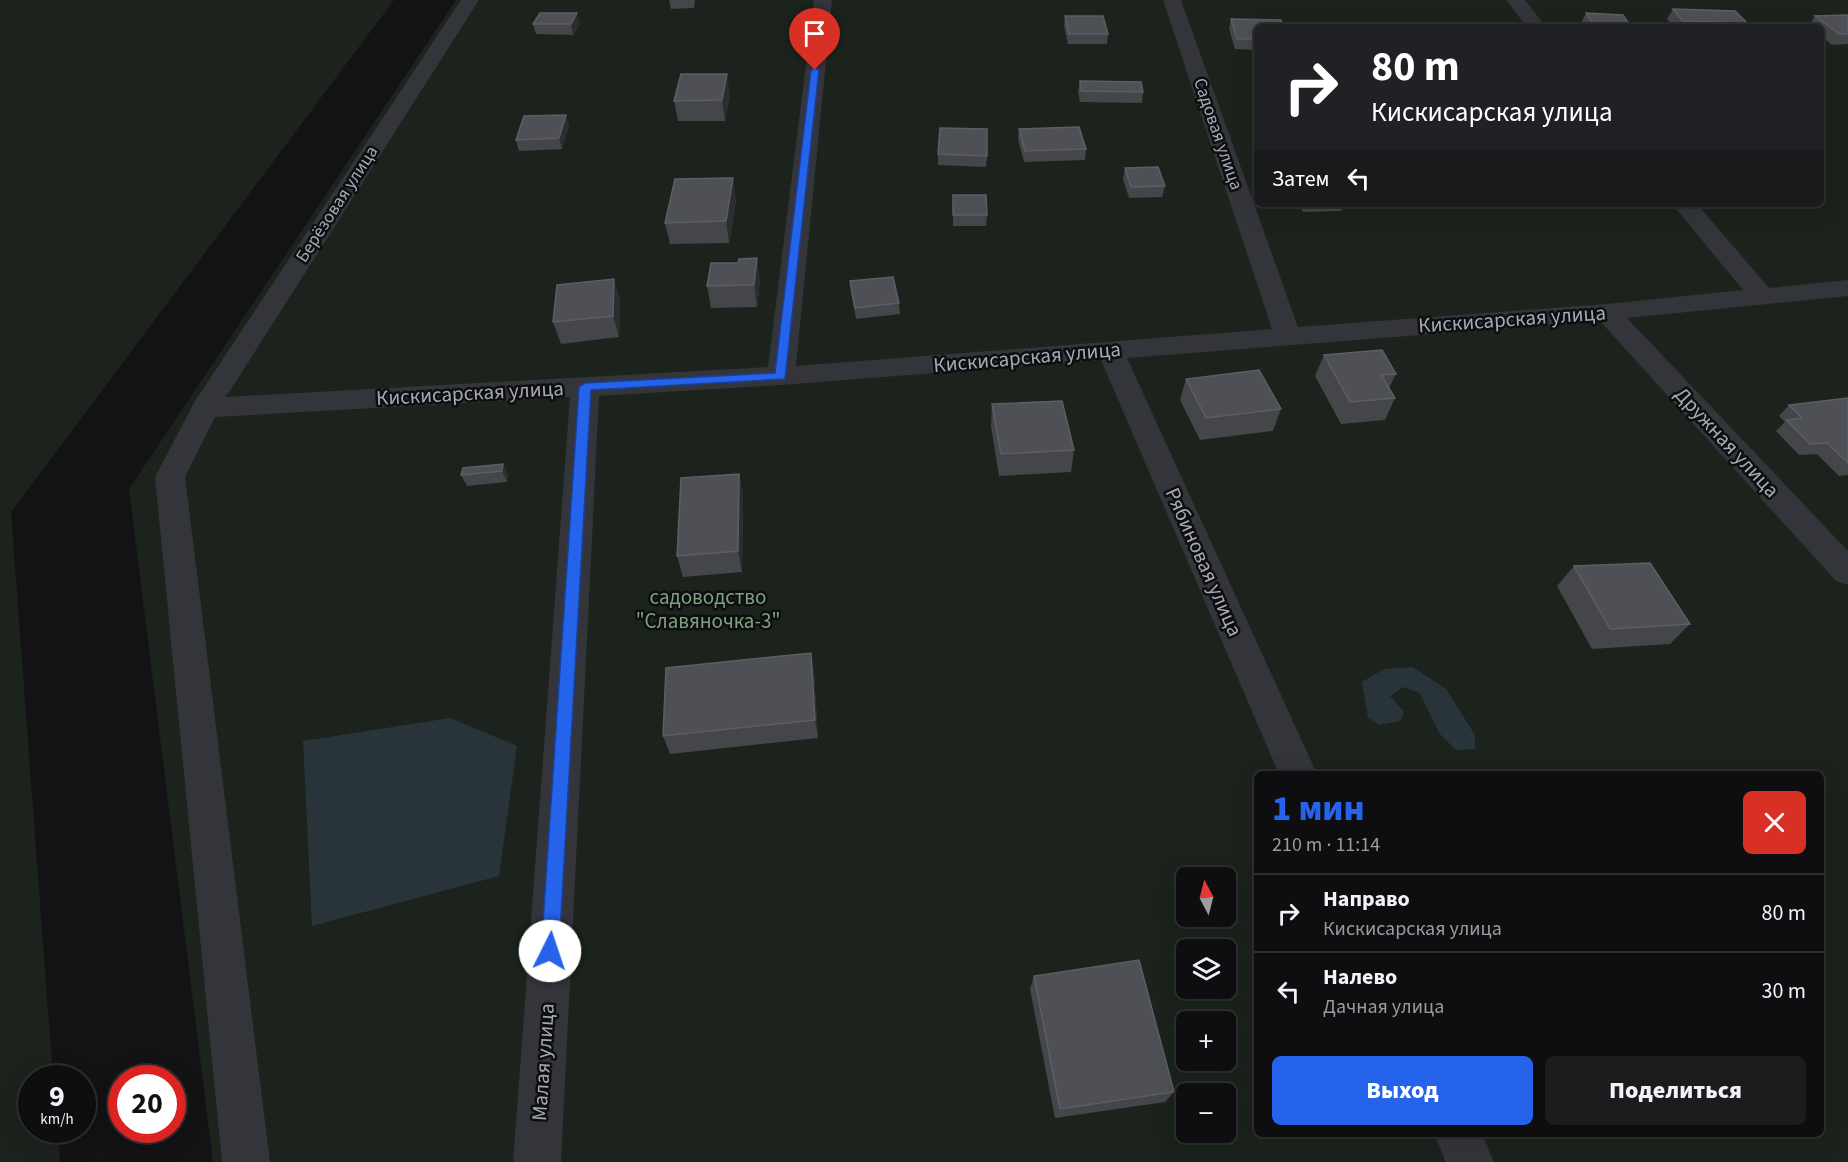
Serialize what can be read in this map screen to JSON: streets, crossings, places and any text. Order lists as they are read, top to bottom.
{
  "streets": {
    "street": [
      "Садовая улица",
      "Берёзовая улица",
      "Кискисарская улица",
      "Дружная улица",
      "Рябиновая улица",
      "Малая улица"
    ]
  },
  "crossings": [
    ["Садовая улица", "Кискисарская улица"],
    ["Берёзовая улица", "Кискисарская улица"],
    ["Кискисарская улица", "Дружная улица"],
    ["Кискисарская улица", "Рябиновая улица"],
    ["Кискисарская улица", "Малая улица"]
  ],
  "parks": ["садоводство \"Славяночка-3\""],
  "north": "top",
  "page": {
    "turn": ["80 m", "Кискисарская улица"],
    "then": "Затем",
    "heading": ["1 мин", "210 m · 11:14"],
    "map_buttons": ["+", "−"],
    "list": [
      {
        "name": "Направо",
        "note": "Кискисарская улица",
        "value": "80 m"
      },
      {
        "name": "Налево",
        "note": "Дачная улица",
        "value": "30 m"
      }
    ],
    "buttons": ["Выход", "Поделиться"],
    "speed": "9 km/h",
    "limit": "20"
  }
}
